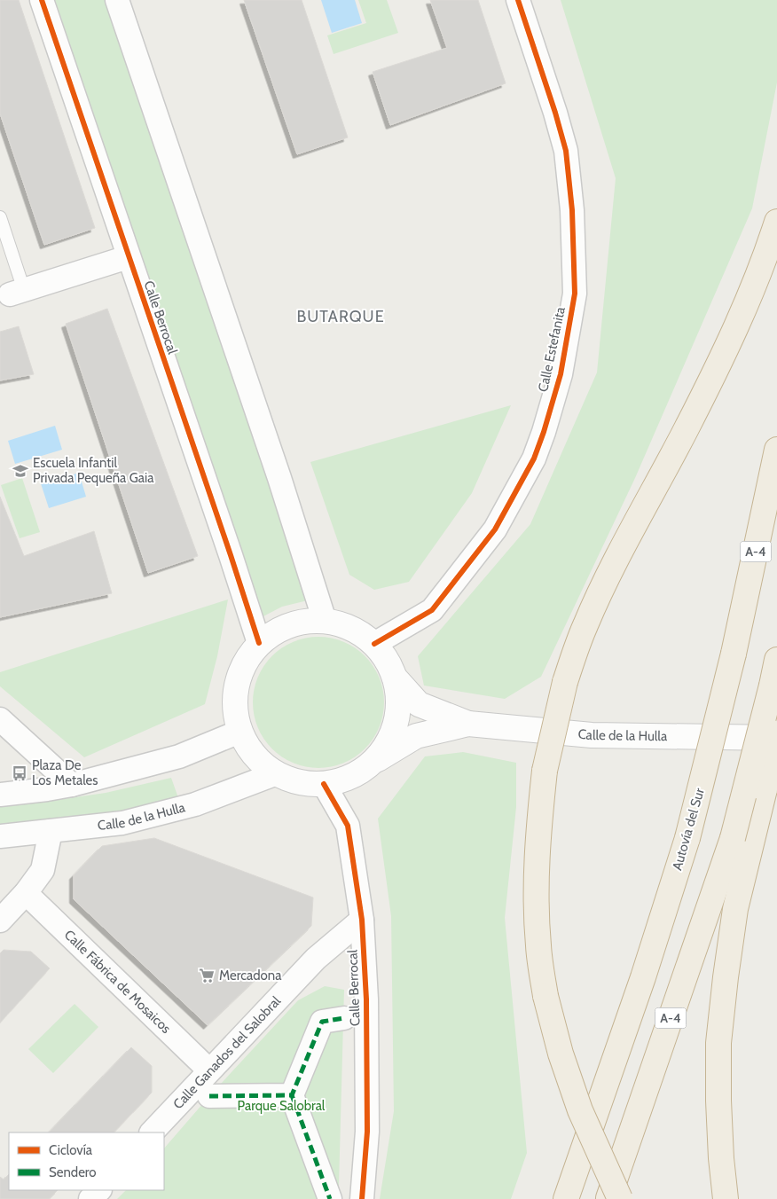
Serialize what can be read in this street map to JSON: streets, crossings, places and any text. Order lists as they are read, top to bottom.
{
  "streets": {
    "highway": ["A-4", "Autovía del Sur"],
    "street": [
      "Calle Berrocal",
      "Calle Estefanita",
      "Calle de la Hulla",
      "Calle Fábrica de Mosaicos",
      "Calle Ganados del Salobral"
    ]
  },
  "crossings": [
    ["Calle Berrocal", "Calle Ganados del Salobral"],
    ["Calle Fábrica de Mosaicos", "Calle Ganados del Salobral"]
  ],
  "districts": ["BUTARQUE"],
  "parks": ["Parque Salobral"],
  "places": {
    "school or university": ["Escuela Infantil Privada Pequeña Gaia"],
    "bus stop": ["Plaza De Los Metales"],
    "supermarket": ["Mercadona"]
  },
  "legend": ["Ciclovía", "Sendero"]
}
